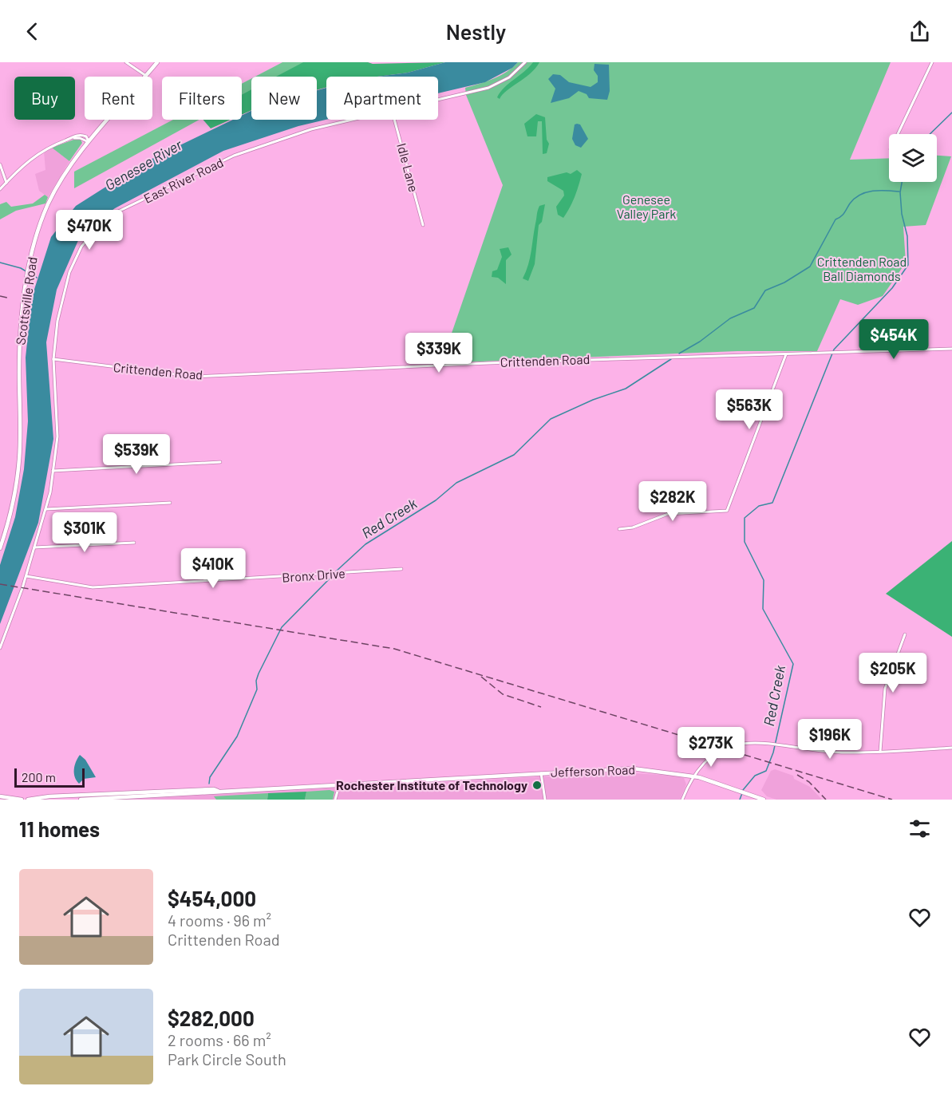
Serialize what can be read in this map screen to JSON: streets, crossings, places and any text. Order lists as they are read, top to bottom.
{
  "streets": {
    "main road": ["Scottsville Road", "Jefferson Road"],
    "street": [
      "Idle Lane",
      "East River Road",
      "Crittenden Road",
      "Bronx Drive"
    ]
  },
  "crossings": [
    ["East River Road", "Crittenden Road"],
    ["East River Road", "Bronx Drive"]
  ],
  "water": ["Genesee River", "Red Creek"],
  "parks": ["Genesee Valley Park", "Crittenden Road Ball Diamonds"],
  "places": ["Rochester Institute of Technology"],
  "scale_bar": "200 m",
  "page": {
    "header": "Nestly",
    "chip": [
      "Buy",
      "Rent",
      "Filters",
      "New",
      "Apartment"
    ],
    "price": [
      "$470K",
      "$454K",
      "$339K",
      "$563K",
      "$539K",
      "$282K",
      "$301K",
      "$410K",
      "$205K",
      "$196K",
      "$273K"
    ],
    "scale": "200 m",
    "heading": "11 homes",
    "list": [
      {
        "name": "$454,000",
        "note": "4 rooms · 96 m² · Crittenden Road"
      },
      {
        "name": "$282,000",
        "note": "2 rooms · 66 m² · Park Circle South"
      }
    ]
  }
}
